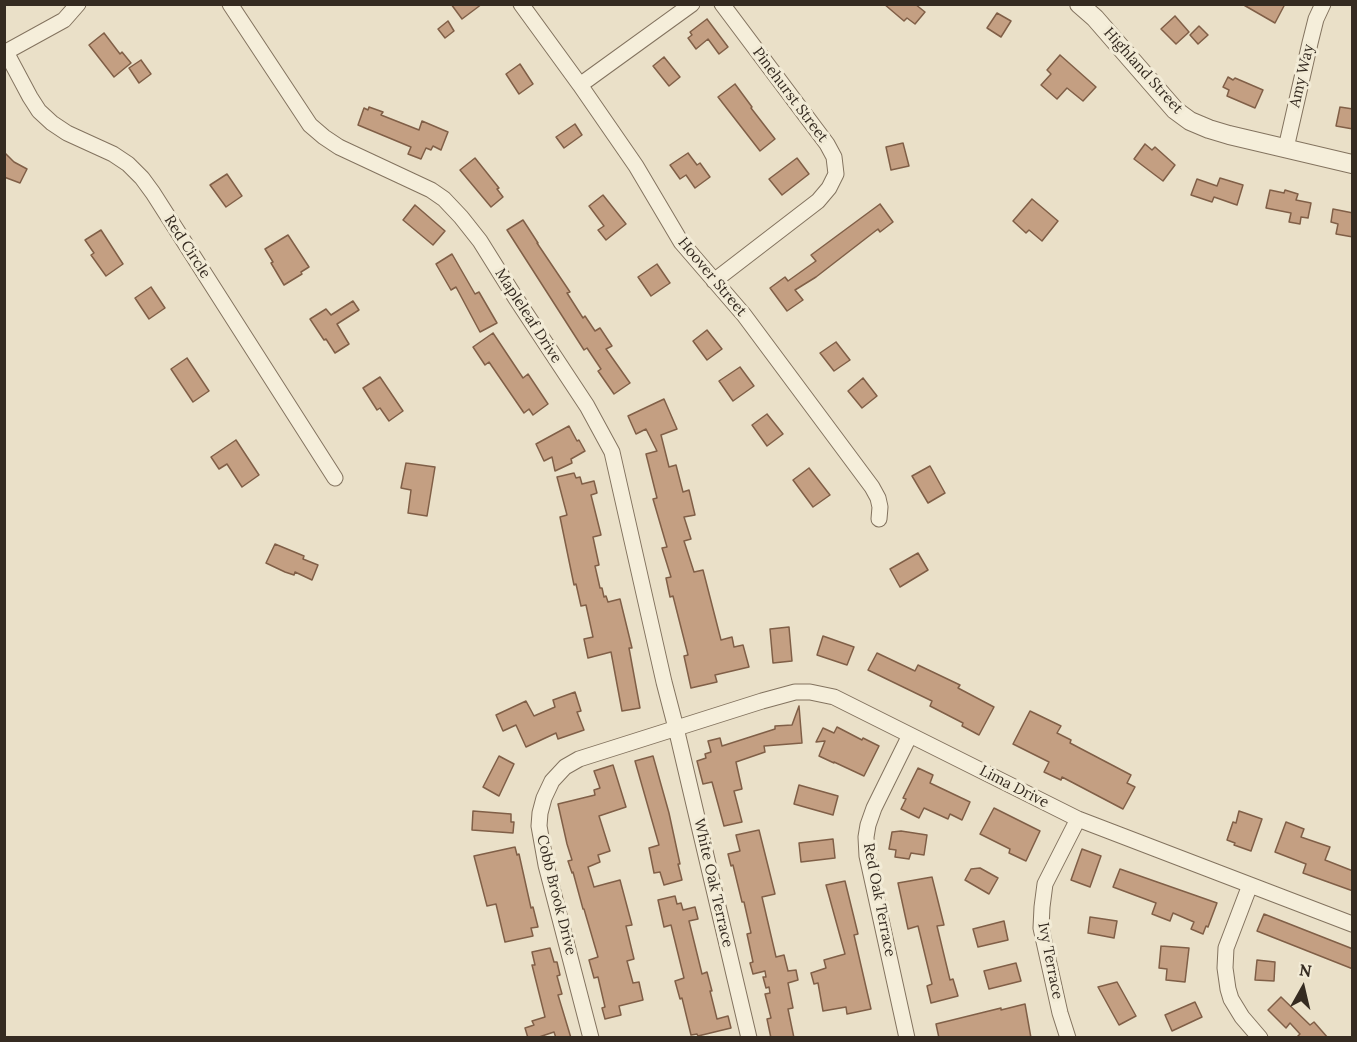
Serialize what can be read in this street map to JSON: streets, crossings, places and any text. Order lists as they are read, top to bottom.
{
  "streets": {
    "street": [
      "Highland Street",
      "Amy Way",
      "Pinehurst Street",
      "Red Circle",
      "Hoover Street",
      "Mapleleaf Drive",
      "Lima Drive",
      "White Oak Terrace",
      "Cobb Brook Drive",
      "Red Oak Terrace",
      "Ivy Terrace"
    ]
  },
  "crossings": [
    ["Highland Street", "Amy Way"],
    ["Pinehurst Street", "Hoover Street"],
    ["Mapleleaf Drive", "Lima Drive"],
    ["Mapleleaf Drive", "White Oak Terrace"],
    ["Mapleleaf Drive", "Cobb Brook Drive"],
    ["Lima Drive", "White Oak Terrace"],
    ["Lima Drive", "Cobb Brook Drive"],
    ["Lima Drive", "Red Oak Terrace"],
    ["Lima Drive", "Ivy Terrace"],
    ["White Oak Terrace", "Cobb Brook Drive"]
  ],
  "north": "top"
}
